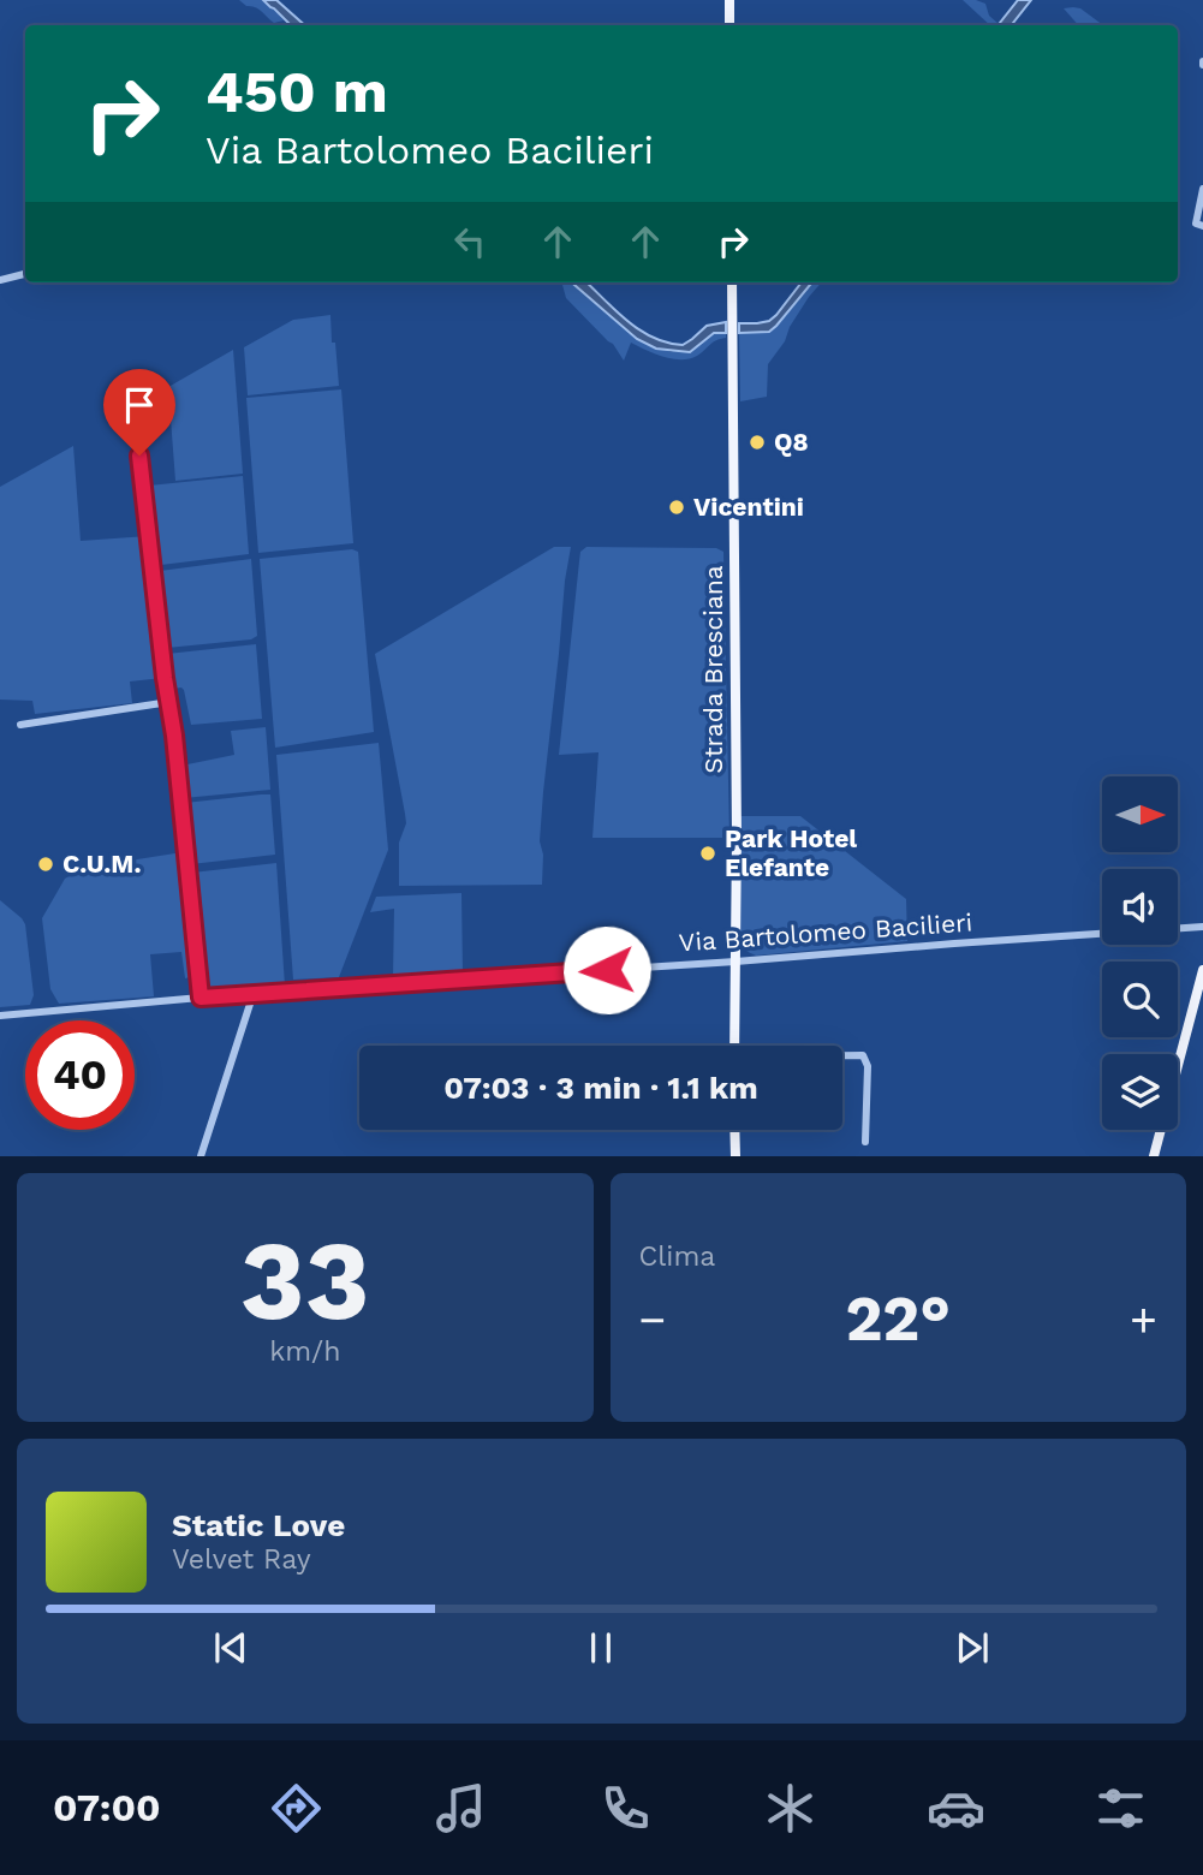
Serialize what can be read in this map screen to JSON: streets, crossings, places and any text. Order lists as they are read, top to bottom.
{
  "streets": {
    "main road": ["Strada Bresciana"],
    "street": ["Via Bartolomeo Bacilieri"]
  },
  "crossings": [
    ["Strada Bresciana", "Via Bartolomeo Bacilieri"]
  ],
  "places": [
    "Q8",
    "Vicentini",
    "Park Hotel Elefante",
    "C.U.M."
  ],
  "north": "right",
  "page": {
    "turn": ["450 m", "Via Bartolomeo Bacilieri"],
    "limit": "40",
    "trip": "07:03 · 3 min · 1.1 km",
    "tile": [
      ["33", "km/h"],
      "Clima"
    ],
    "heat": ["−", "22°", "+"],
    "song": ["Static Love", "Velvet Ray"],
    "tabs": "07:00"
  }
}
